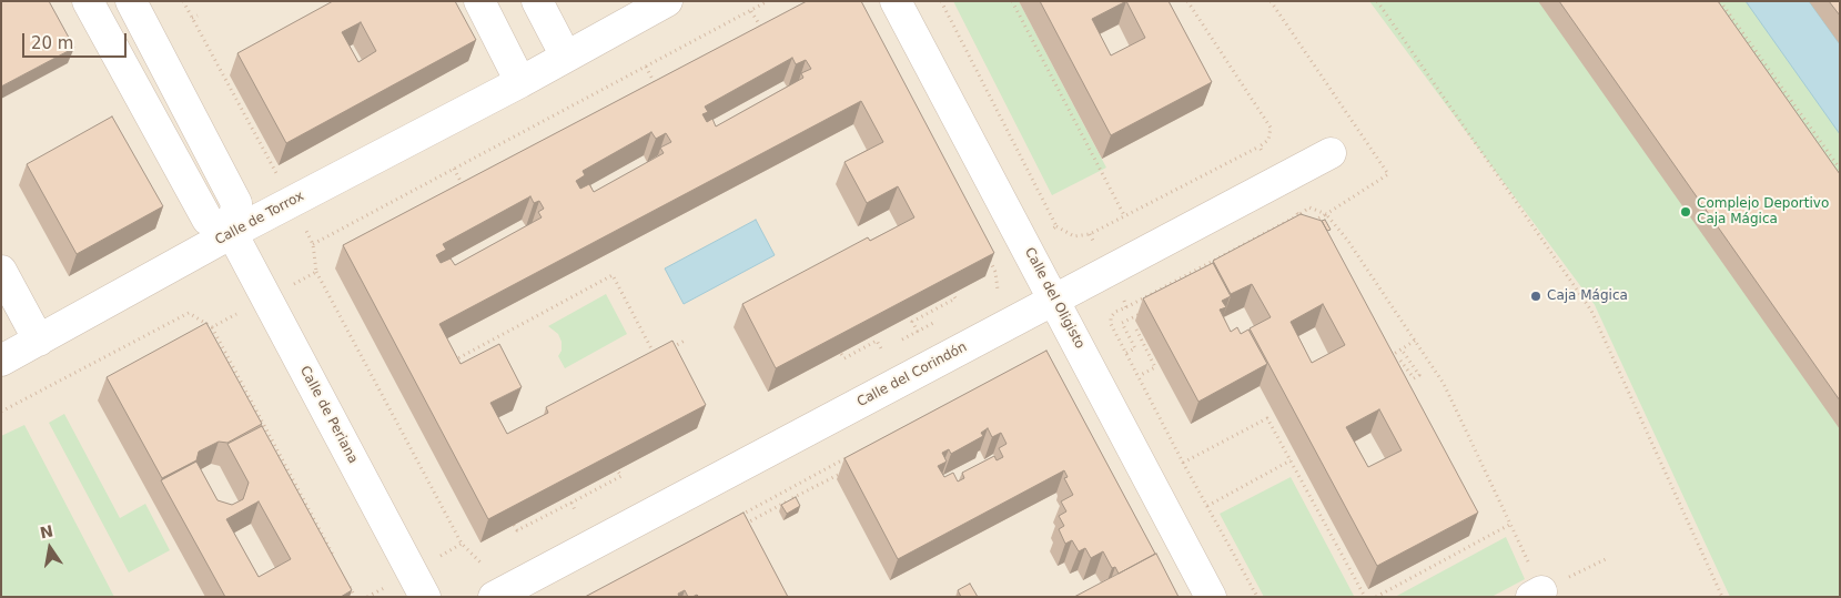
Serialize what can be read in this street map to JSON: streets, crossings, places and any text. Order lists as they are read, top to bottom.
{
  "streets": {
    "street": [
      "Calle de Torrox",
      "Calle del Oligisto",
      "Calle del Corindón",
      "Calle de Periana"
    ]
  },
  "crossings": [
    ["Calle de Torrox", "Calle de Periana"],
    ["Calle del Oligisto", "Calle del Corindón"]
  ],
  "places": ["Complejo Deportivo Caja Mágica", "Caja Mágica"],
  "scale_bar": "20 m",
  "north": "top"
}
